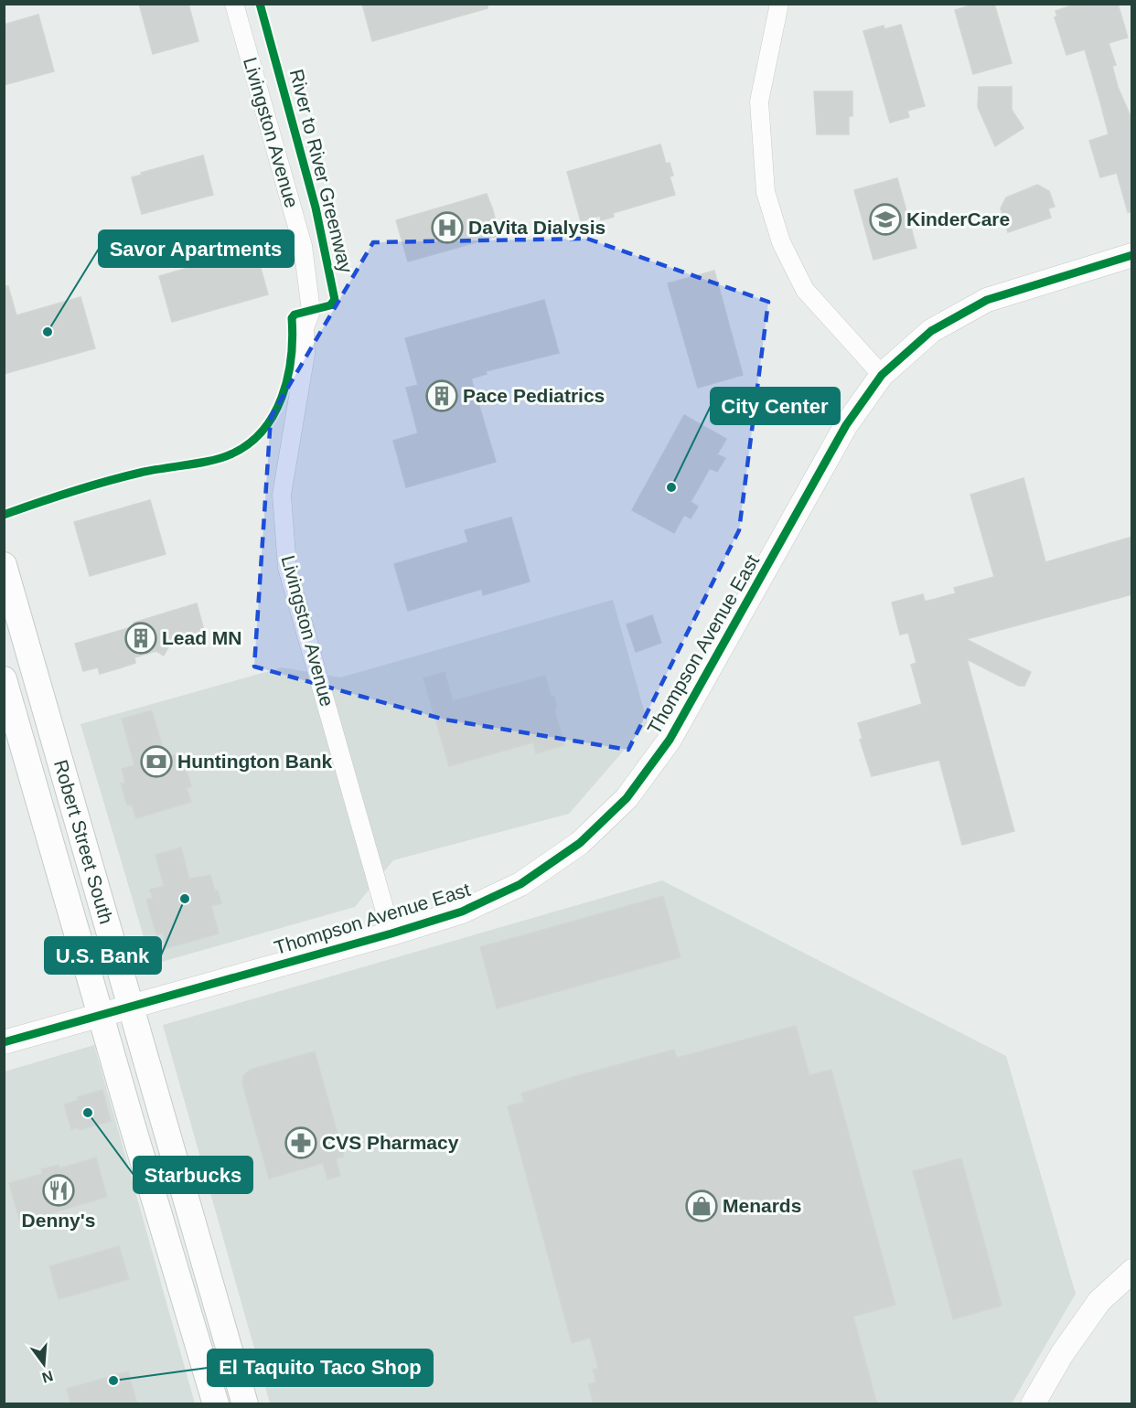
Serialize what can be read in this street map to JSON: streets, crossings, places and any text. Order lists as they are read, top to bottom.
{
  "streets": {
    "main road": ["Robert Street South"],
    "street": ["Livingston Avenue", "Thompson Avenue East"],
    "cycle path": ["River to River Greenway"]
  },
  "crossings": [
    ["Livingston Avenue", "Thompson Avenue East"],
    ["Thompson Avenue East", "Robert Street South"]
  ],
  "places": {
    "school or university": ["KinderCare"],
    "hospital": ["DaVita Dialysis"],
    "other": [
      "Savor Apartments",
      "City Center",
      "U.S. Bank",
      "Starbucks",
      "El Taquito Taco Shop"
    ],
    "building": ["Pace Pediatrics", "Lead MN"],
    "bank": ["Huntington Bank"],
    "pharmacy": ["CVS Pharmacy"],
    "restaurant": ["Denny's"],
    "shop": ["Menards"]
  },
  "north": "bottom"
}
